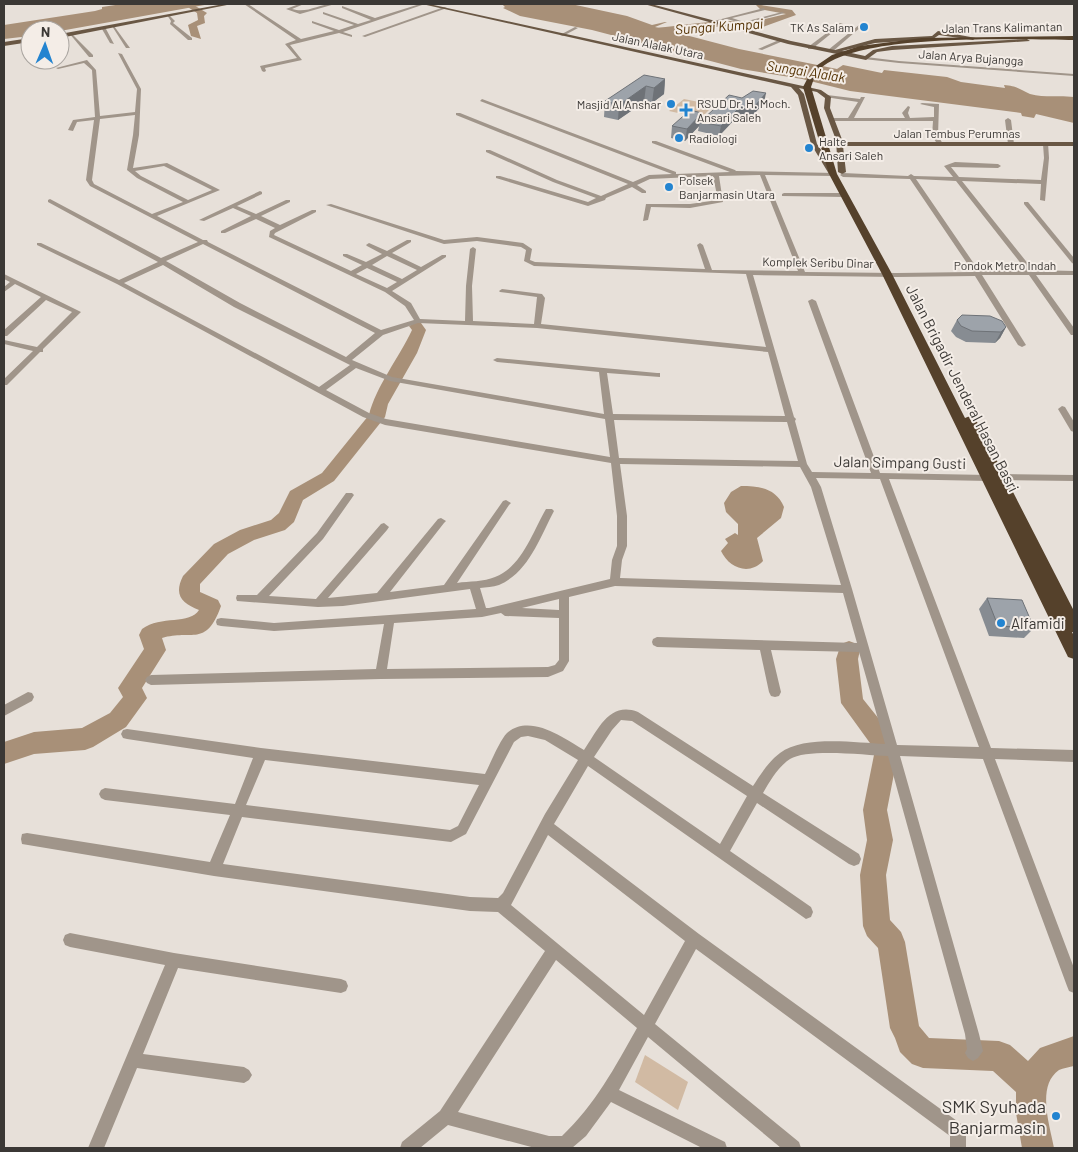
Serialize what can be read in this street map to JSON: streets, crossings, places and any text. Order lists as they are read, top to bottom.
{
  "streets": {
    "highway": ["Jalan Trans Kalimantan", "Jalan Brigadir Jenderal Hasan Basri"],
    "main road": ["Jalan Alalak Utara", "Jalan Tembus Perumnas"],
    "street": [
      "Jalan Arya Bujangga",
      "Komplek Seribu Dinar",
      "Pondok Metro Indah",
      "Jalan Simpang Gusti"
    ]
  },
  "crossings": [
    ["Jalan Trans Kalimantan", "Jalan Brigadir Jenderal Hasan Basri"],
    ["Jalan Tembus Perumnas", "Jalan Brigadir Jenderal Hasan Basri"],
    ["Komplek Seribu Dinar", "Pondok Metro Indah"],
    ["Komplek Seribu Dinar", "Jalan Brigadir Jenderal Hasan Basri"],
    ["Pondok Metro Indah", "Jalan Brigadir Jenderal Hasan Basri"],
    ["Jalan Brigadir Jenderal Hasan Basri", "Jalan Simpang Gusti"]
  ],
  "water": ["Sungai Kumpai", "Sungai Alalak"],
  "places": {
    "other": [
      "TK As Salam",
      "Masjid Al Anshar",
      "Radiologi",
      "Halte Ansari Saleh",
      "Polsek Banjarmasin Utara",
      "Alfamidi",
      "SMK Syuhada Banjarmasin"
    ],
    "health": ["RSUD Dr. H. Moch. Ansari Saleh"]
  },
  "north": "top"
}
